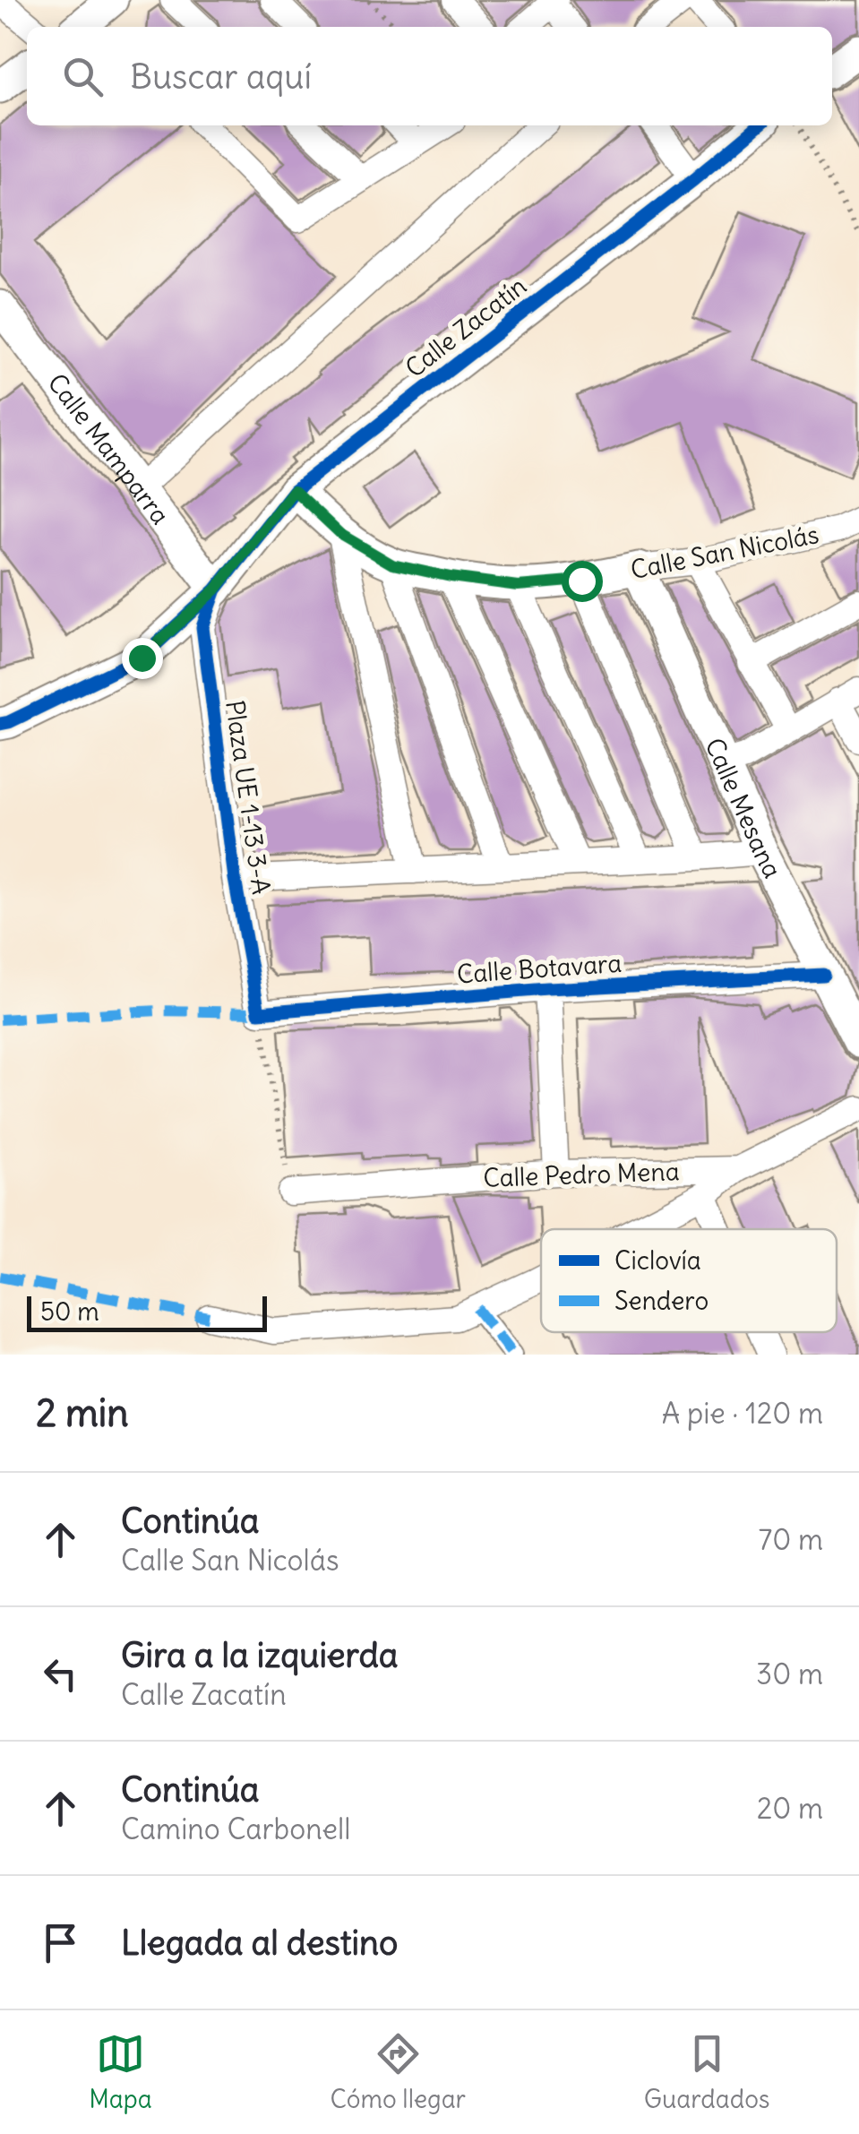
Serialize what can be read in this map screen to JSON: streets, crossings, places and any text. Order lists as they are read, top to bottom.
{
  "streets": {
    "street": [
      "Calle Zacatín",
      "Calle Mamparra",
      "Calle San Nicolás",
      "Plaza UE 1-13 3-A",
      "Calle Mesana",
      "Calle Botavara",
      "Calle Pedro Mena"
    ]
  },
  "crossings": [
    ["Calle Zacatín", "Calle Mamparra"],
    ["Calle Zacatín", "Calle San Nicolás"],
    ["Calle Zacatín", "Plaza UE 1-13 3-A"],
    ["Calle Mamparra", "Plaza UE 1-13 3-A"],
    ["Calle San Nicolás", "Calle Mesana"],
    ["Plaza UE 1-13 3-A", "Calle Botavara"],
    ["Calle Mesana", "Calle Botavara"]
  ],
  "legend": ["Ciclovía", "Sendero"],
  "scale_bar": "50 m",
  "page": {
    "search": "Buscar aquí",
    "scale": "50 m",
    "heading": ["2 min", "A pie · 120 m"],
    "list": [
      ["Continúa", "Calle San Nicolás", "70 m"],
      ["Gira a la izquierda", "Calle Zacatín", "30 m"],
      ["Continúa", "Camino Carbonell", "20 m"],
      "Llegada al destino"
    ],
    "nav": ["Mapa", "Cómo llegar", "Guardados"]
  }
}
